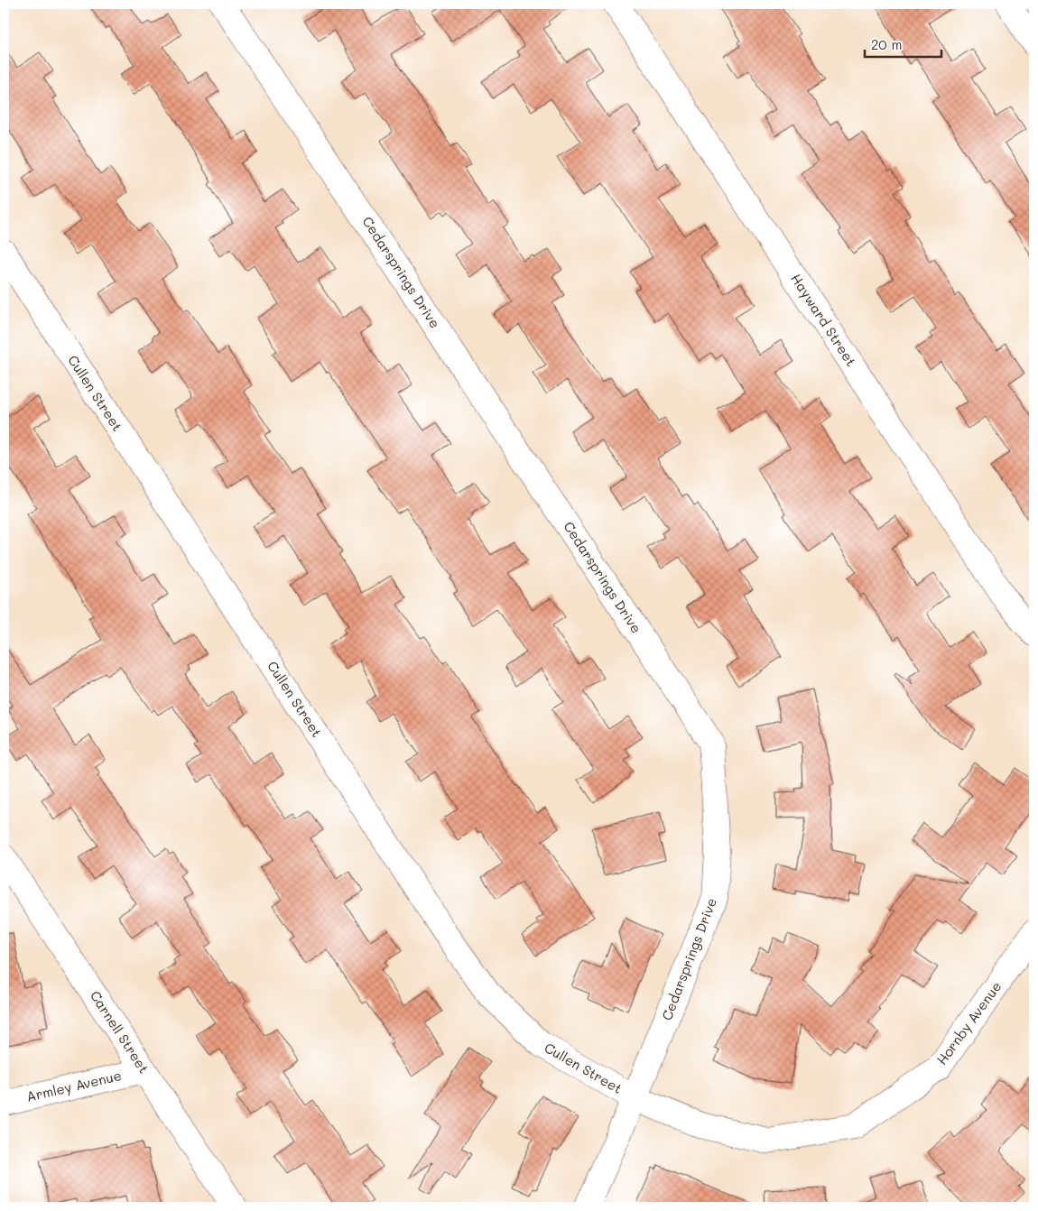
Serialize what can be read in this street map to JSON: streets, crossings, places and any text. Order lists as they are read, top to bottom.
{
  "streets": {
    "street": [
      "Cedarsprings Drive",
      "Hayward Street",
      "Cullen Street",
      "Hornby Avenue",
      "Carnell Street",
      "Armley Avenue"
    ]
  },
  "crossings": [
    ["Cedarsprings Drive", "Cullen Street"],
    ["Cedarsprings Drive", "Hornby Avenue"],
    ["Cullen Street", "Hornby Avenue"],
    ["Carnell Street", "Armley Avenue"]
  ],
  "scale_bar": "20 m"
}
